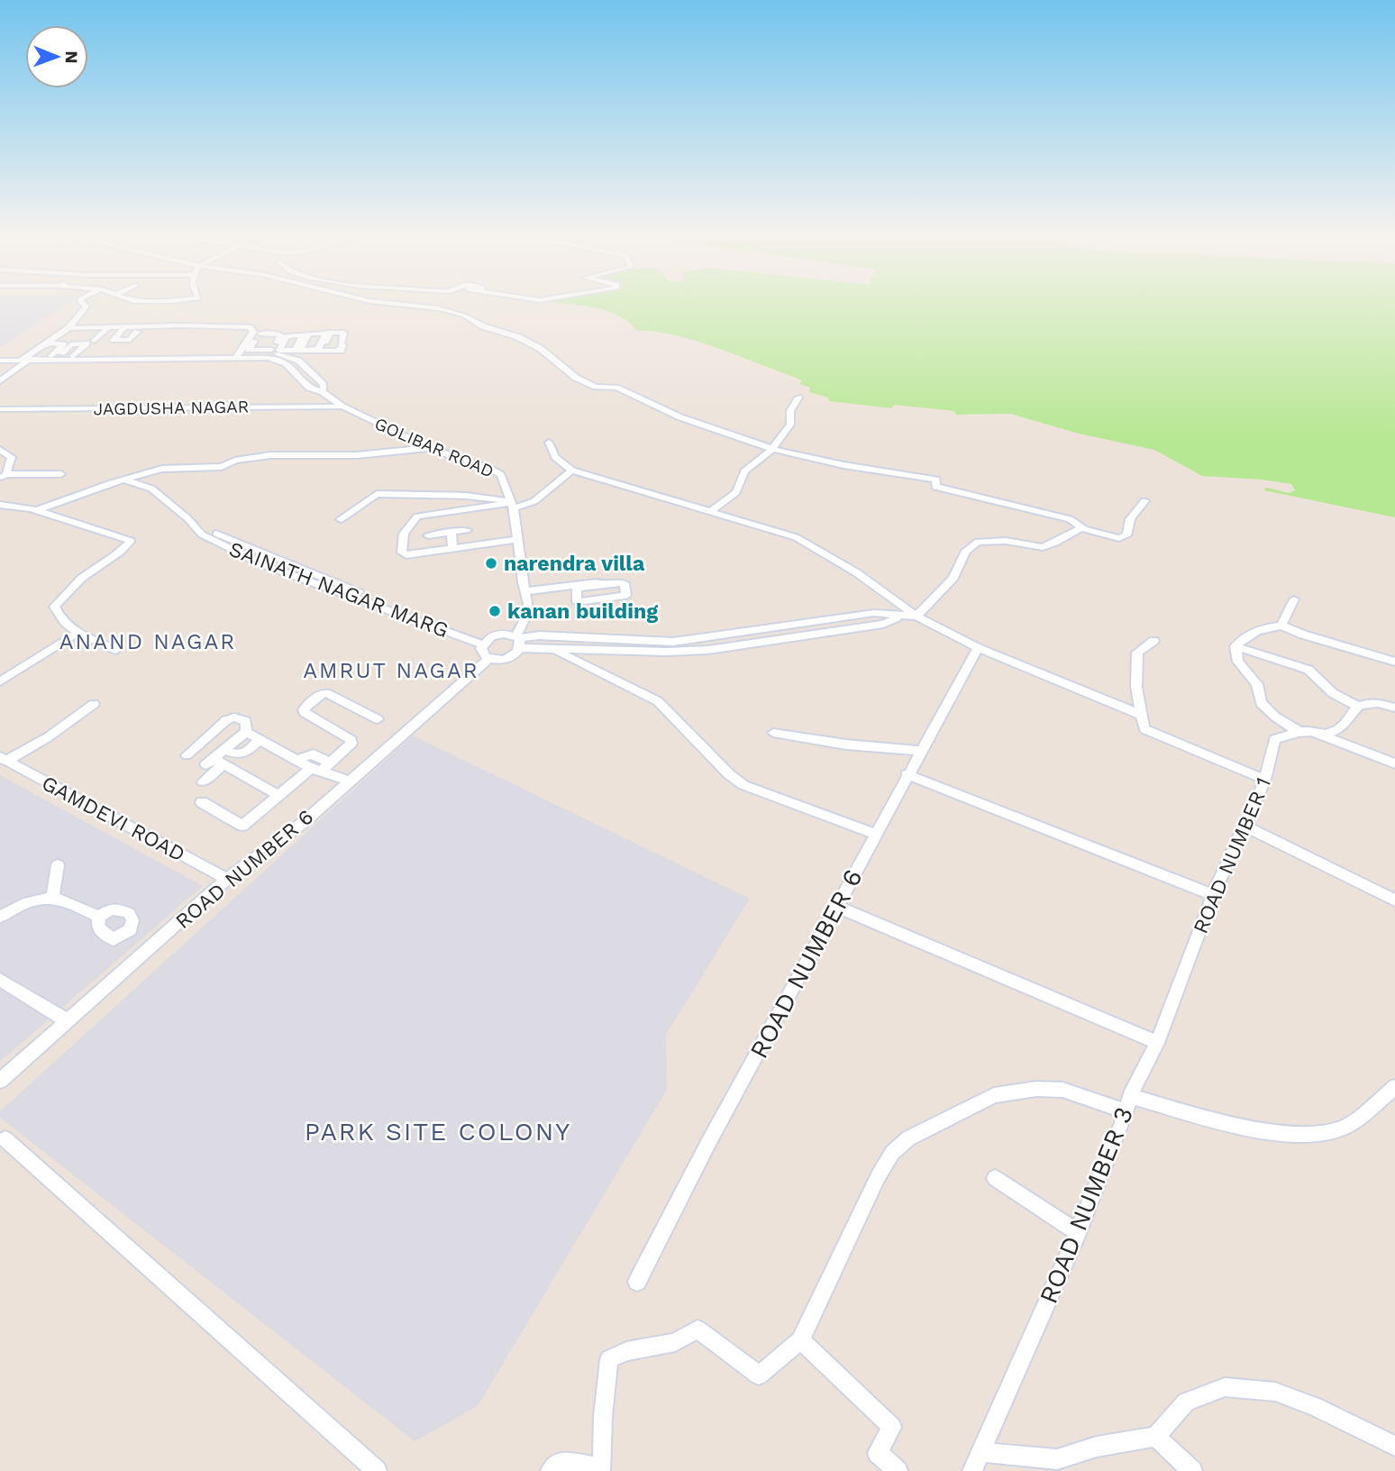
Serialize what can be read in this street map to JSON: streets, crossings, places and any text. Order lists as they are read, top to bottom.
{
  "streets": {
    "street": [
      "JAGDUSHA NAGAR",
      "GOLIBAR ROAD",
      "SAINATH NAGAR MARG",
      "GAMDEVI ROAD",
      "ROAD NUMBER 1",
      "ROAD NUMBER 6",
      "ROAD NUMBER 3"
    ]
  },
  "crossings": [
    ["JAGDUSHA NAGAR", "GOLIBAR ROAD"],
    ["GAMDEVI ROAD", "ROAD NUMBER 6"],
    ["ROAD NUMBER 1", "ROAD NUMBER 3"]
  ],
  "districts": ["ANAND NAGAR", "AMRUT NAGAR", "PARK SITE COLONY"],
  "places": ["narendra villa", "kanan building"],
  "north": "right"
}
